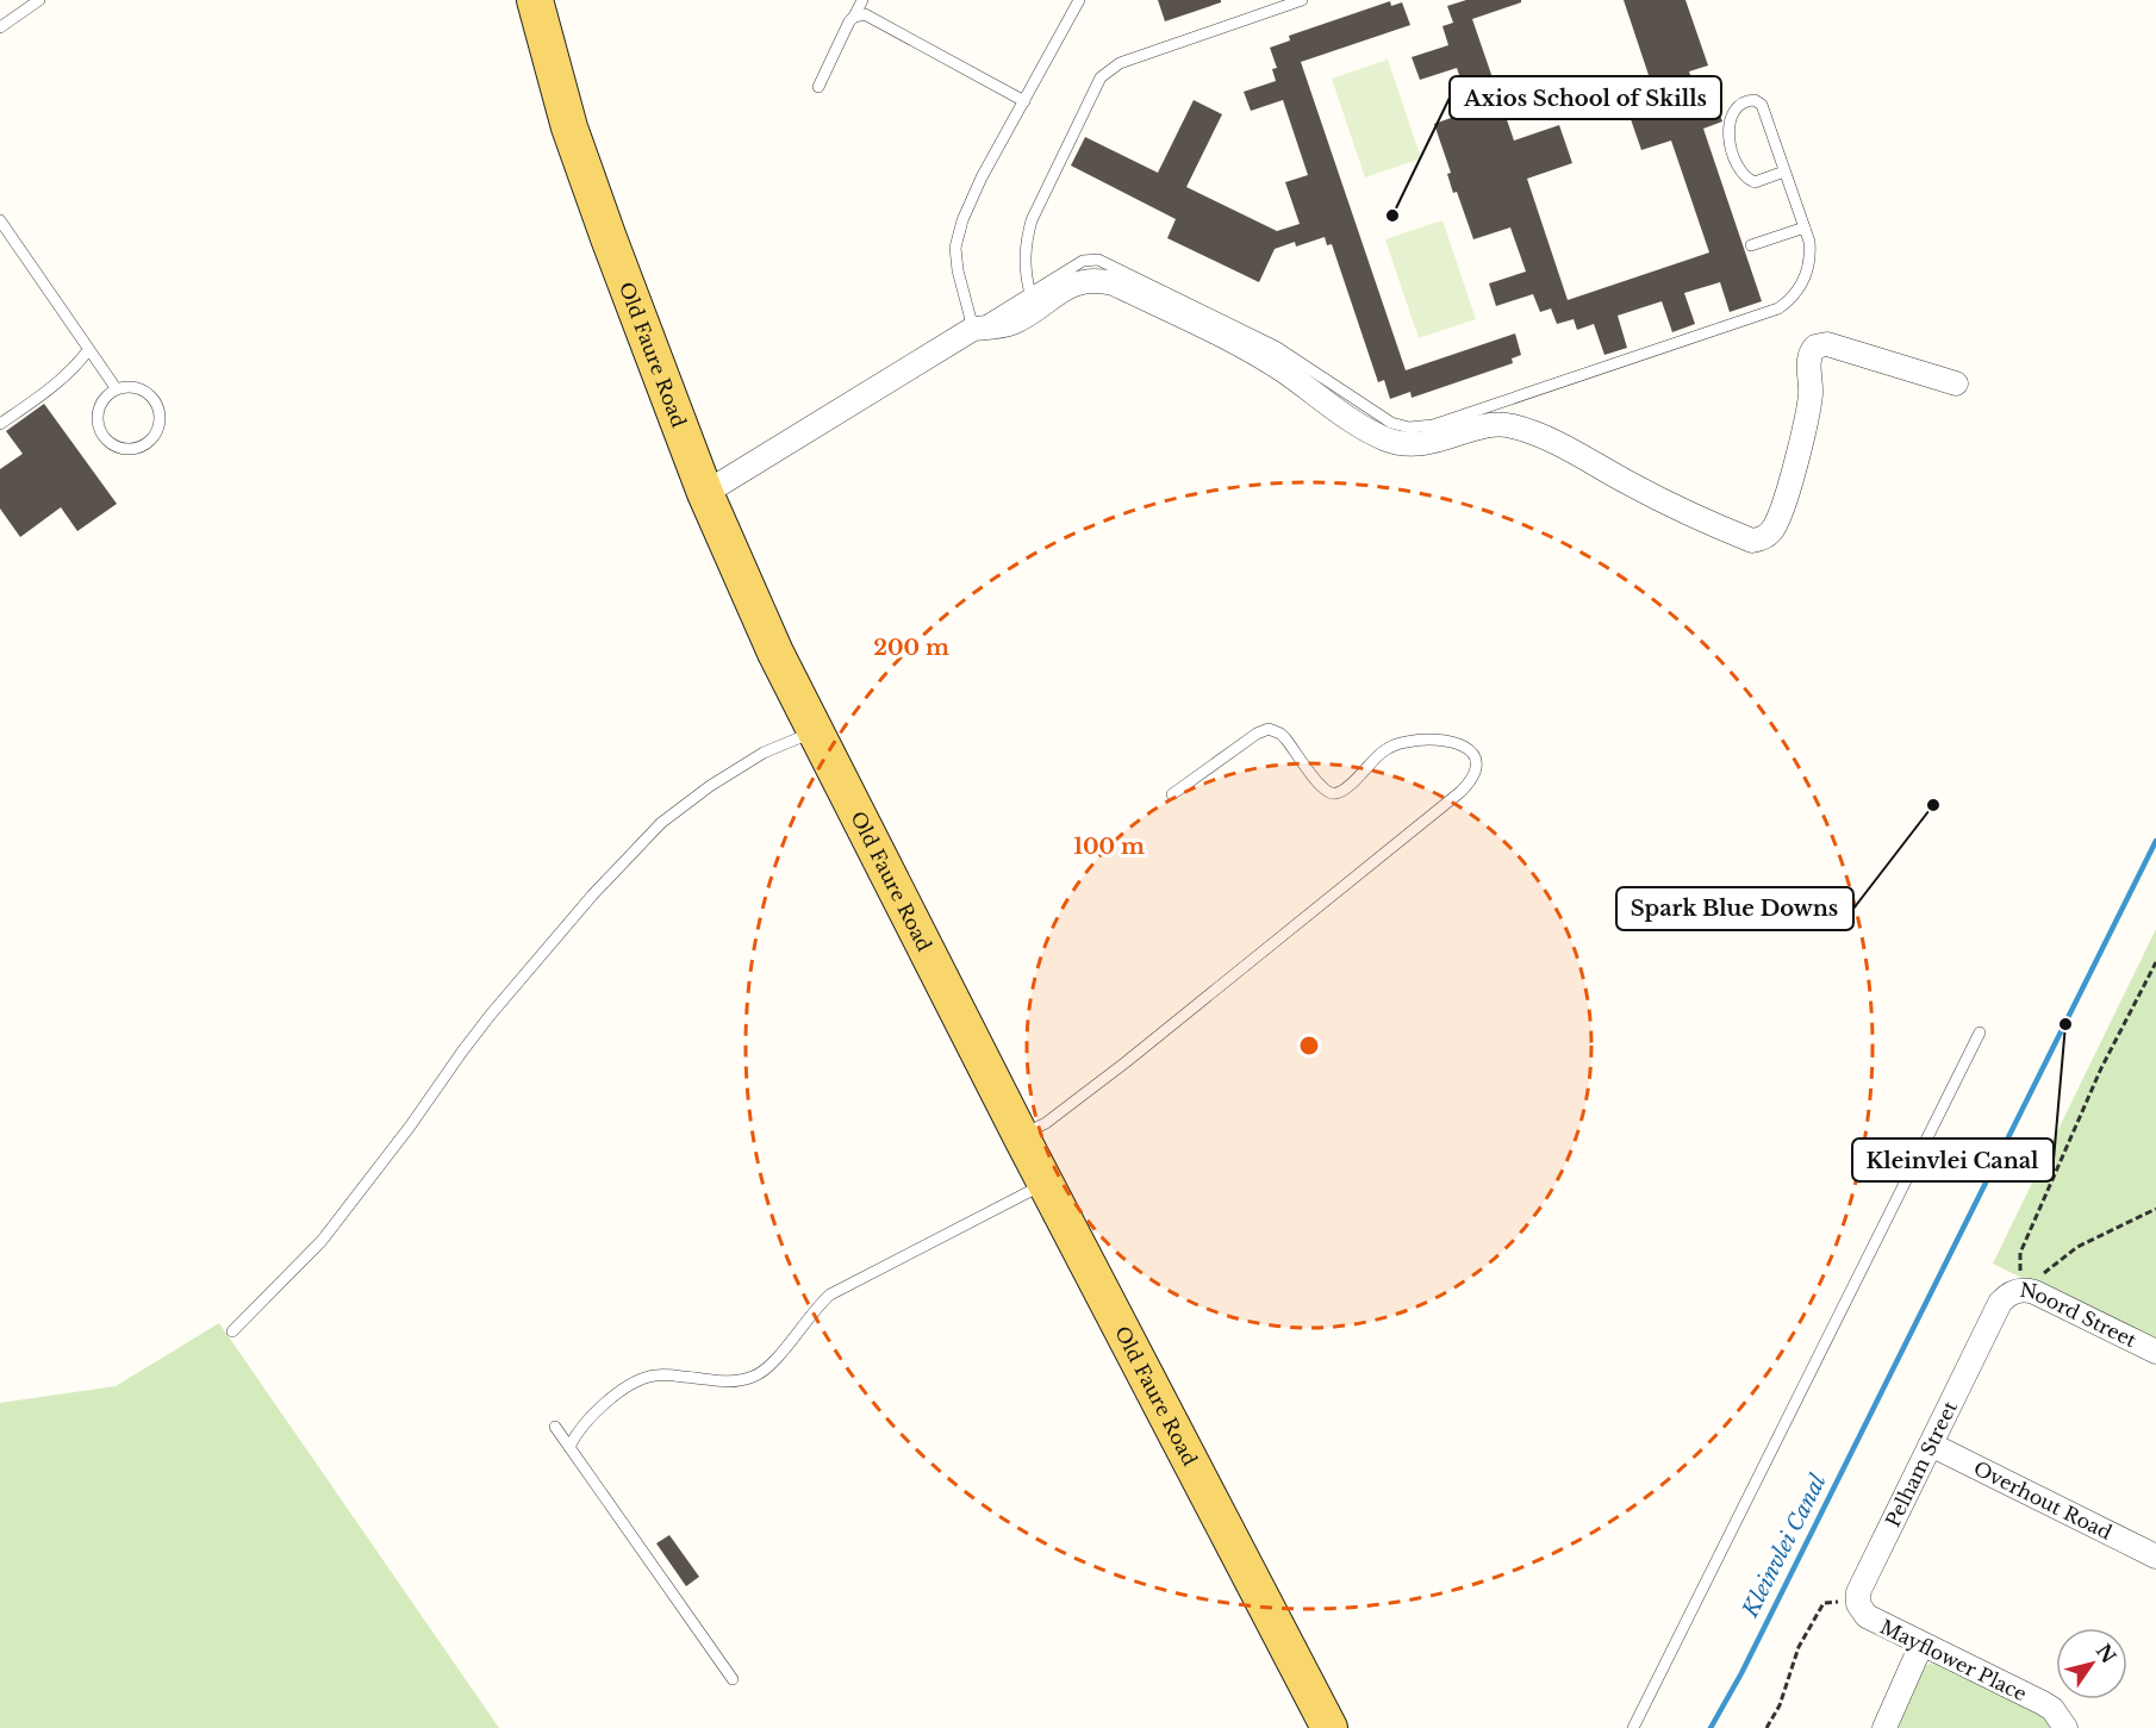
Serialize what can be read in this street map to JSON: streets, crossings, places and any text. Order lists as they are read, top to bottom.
{
  "streets": {
    "main road": ["Old Faure Road"],
    "street": [
      "Noord Street",
      "Pelham Street",
      "Overhout Road",
      "Mayflower Place"
    ]
  },
  "crossings": [
    ["Noord Street", "Pelham Street"],
    ["Pelham Street", "Overhout Road"],
    ["Pelham Street", "Mayflower Place"]
  ],
  "water": ["Kleinvlei Canal"],
  "places": ["Axios School of Skills", "Spark Blue Downs", "Kleinvlei Canal"],
  "north": "top right",
  "rings": ["200 m", "100 m"]
}
